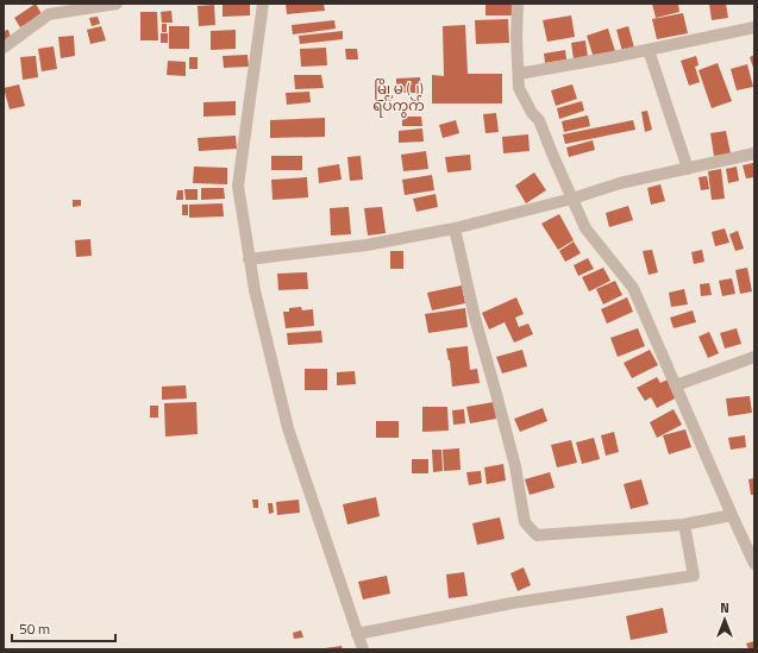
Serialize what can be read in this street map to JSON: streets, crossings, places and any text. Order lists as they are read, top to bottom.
{
  "districts": ["မြို့မ (၂) ရပ်ကွက်"],
  "scale_bar": "50 m",
  "north": "top"
}
